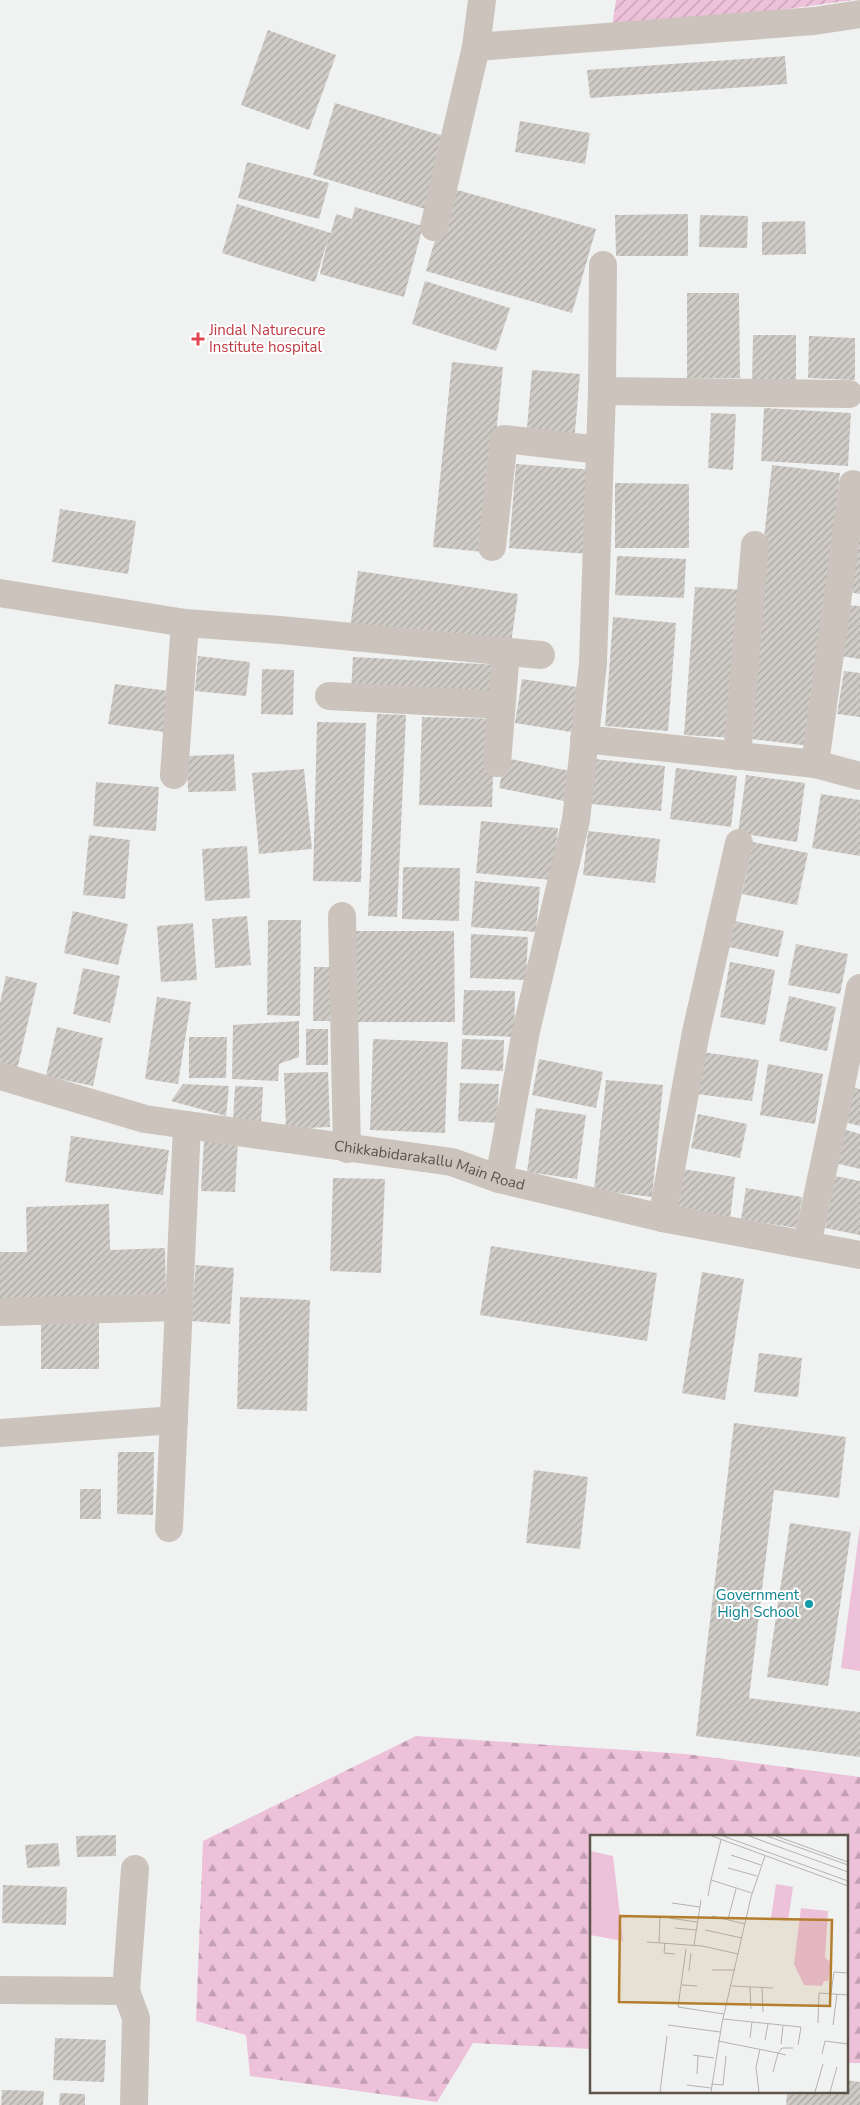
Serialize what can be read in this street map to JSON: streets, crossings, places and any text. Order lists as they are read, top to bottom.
{
  "streets": {
    "street": ["Chikkabidarakallu Main Road"]
  },
  "places": {
    "health": ["Jindal Naturecure Institute hospital"],
    "other": ["Government High School"]
  }
}
